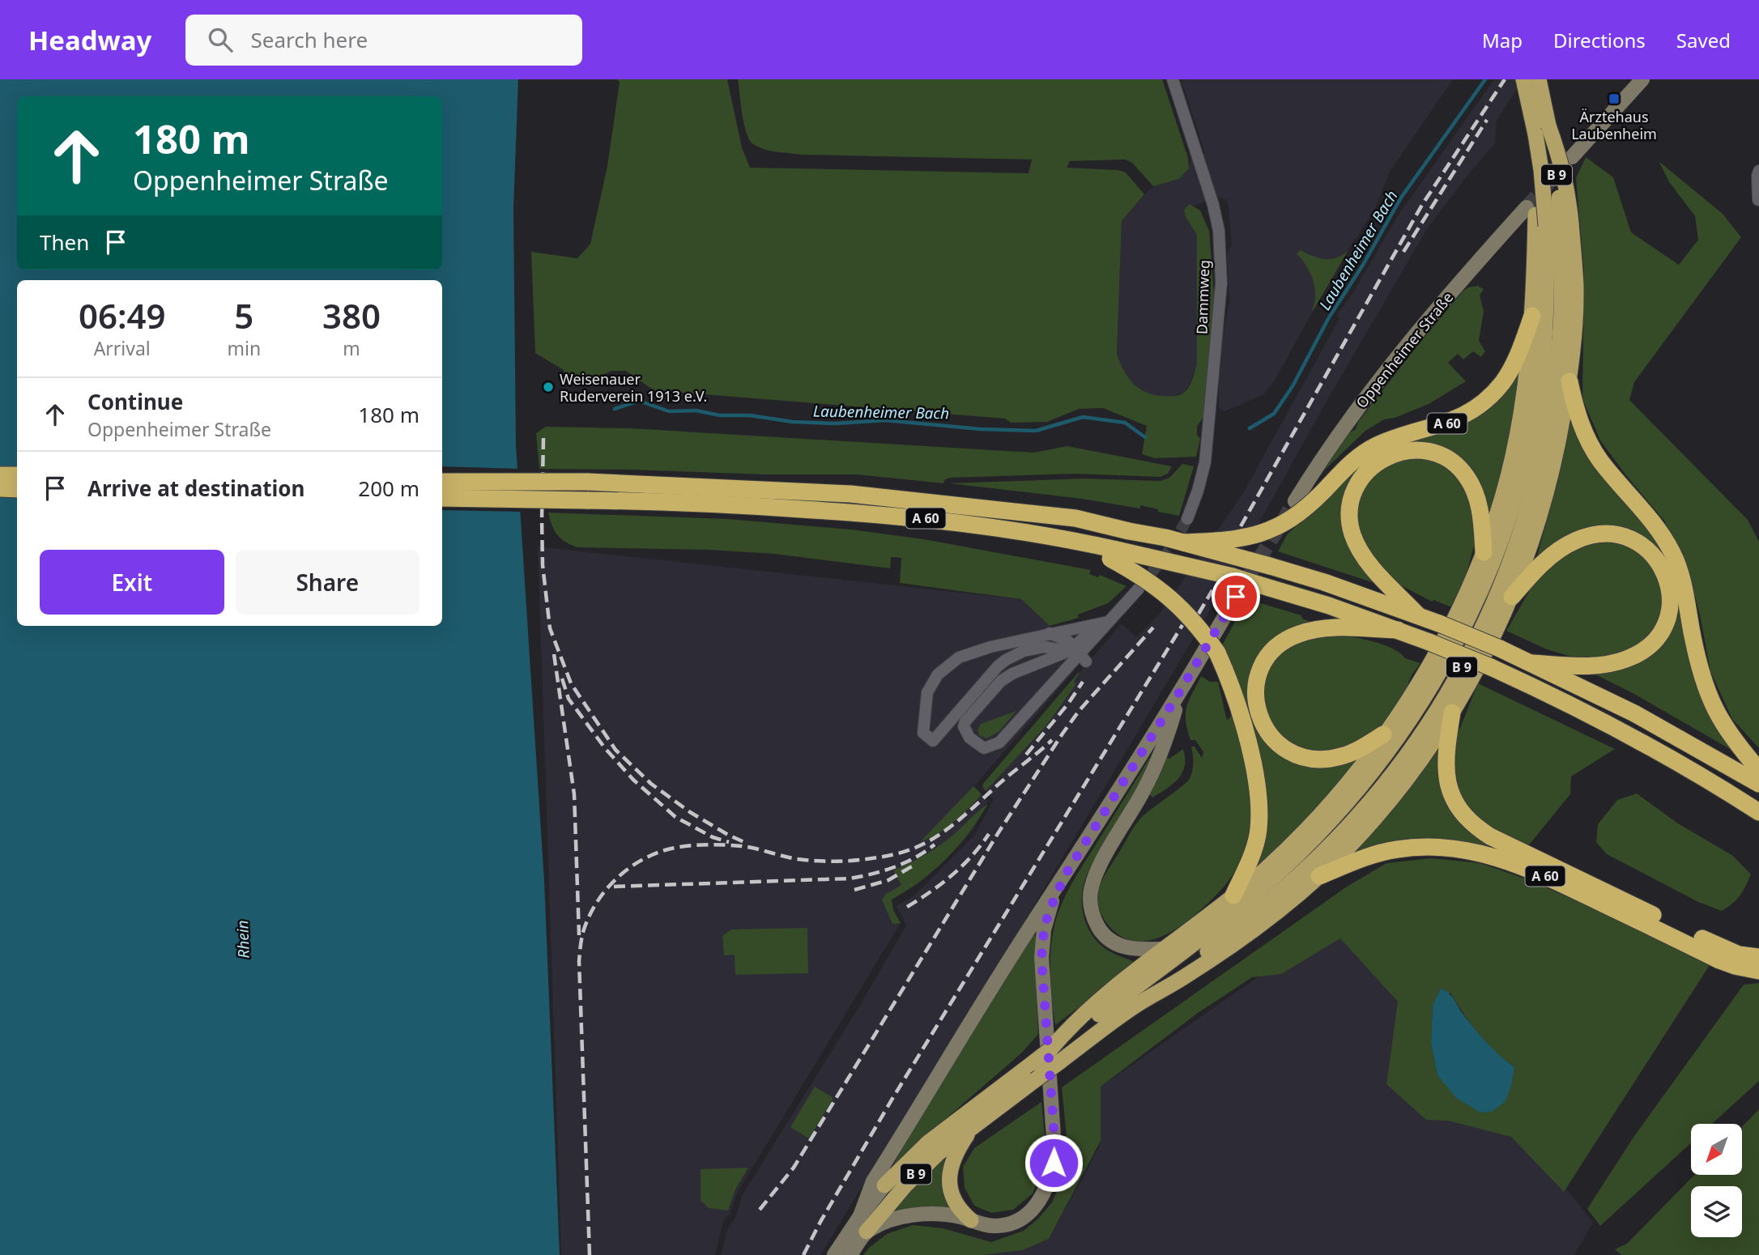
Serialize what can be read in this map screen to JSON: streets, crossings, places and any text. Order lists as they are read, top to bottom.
{
  "streets": {
    "highway": ["B 9", "A 60"],
    "main road": ["Oppenheimer Straße"],
    "street": ["Dammweg"]
  },
  "water": ["Laubenheimer Bach", "Rhein"],
  "places": {
    "transit": ["Ärztehaus Laubenheim"],
    "other": ["Weisenauer Ruderverein 1913 e.V."]
  },
  "north": "bottom left",
  "page": {
    "header": "Headway",
    "search": "Search here",
    "nav": ["Map", "Directions", "Saved"],
    "turn": ["180 m", "Oppenheimer Straße"],
    "then": "Then",
    "eta": [
      "06:49",
      "Arrival",
      "5",
      "min",
      "380",
      "m"
    ],
    "list": [
      {
        "name": "Continue",
        "note": "Oppenheimer Straße",
        "value": "180 m"
      },
      {
        "name": "Arrive at destination",
        "value": "200 m"
      }
    ],
    "buttons": ["Exit", "Share"]
  }
}
